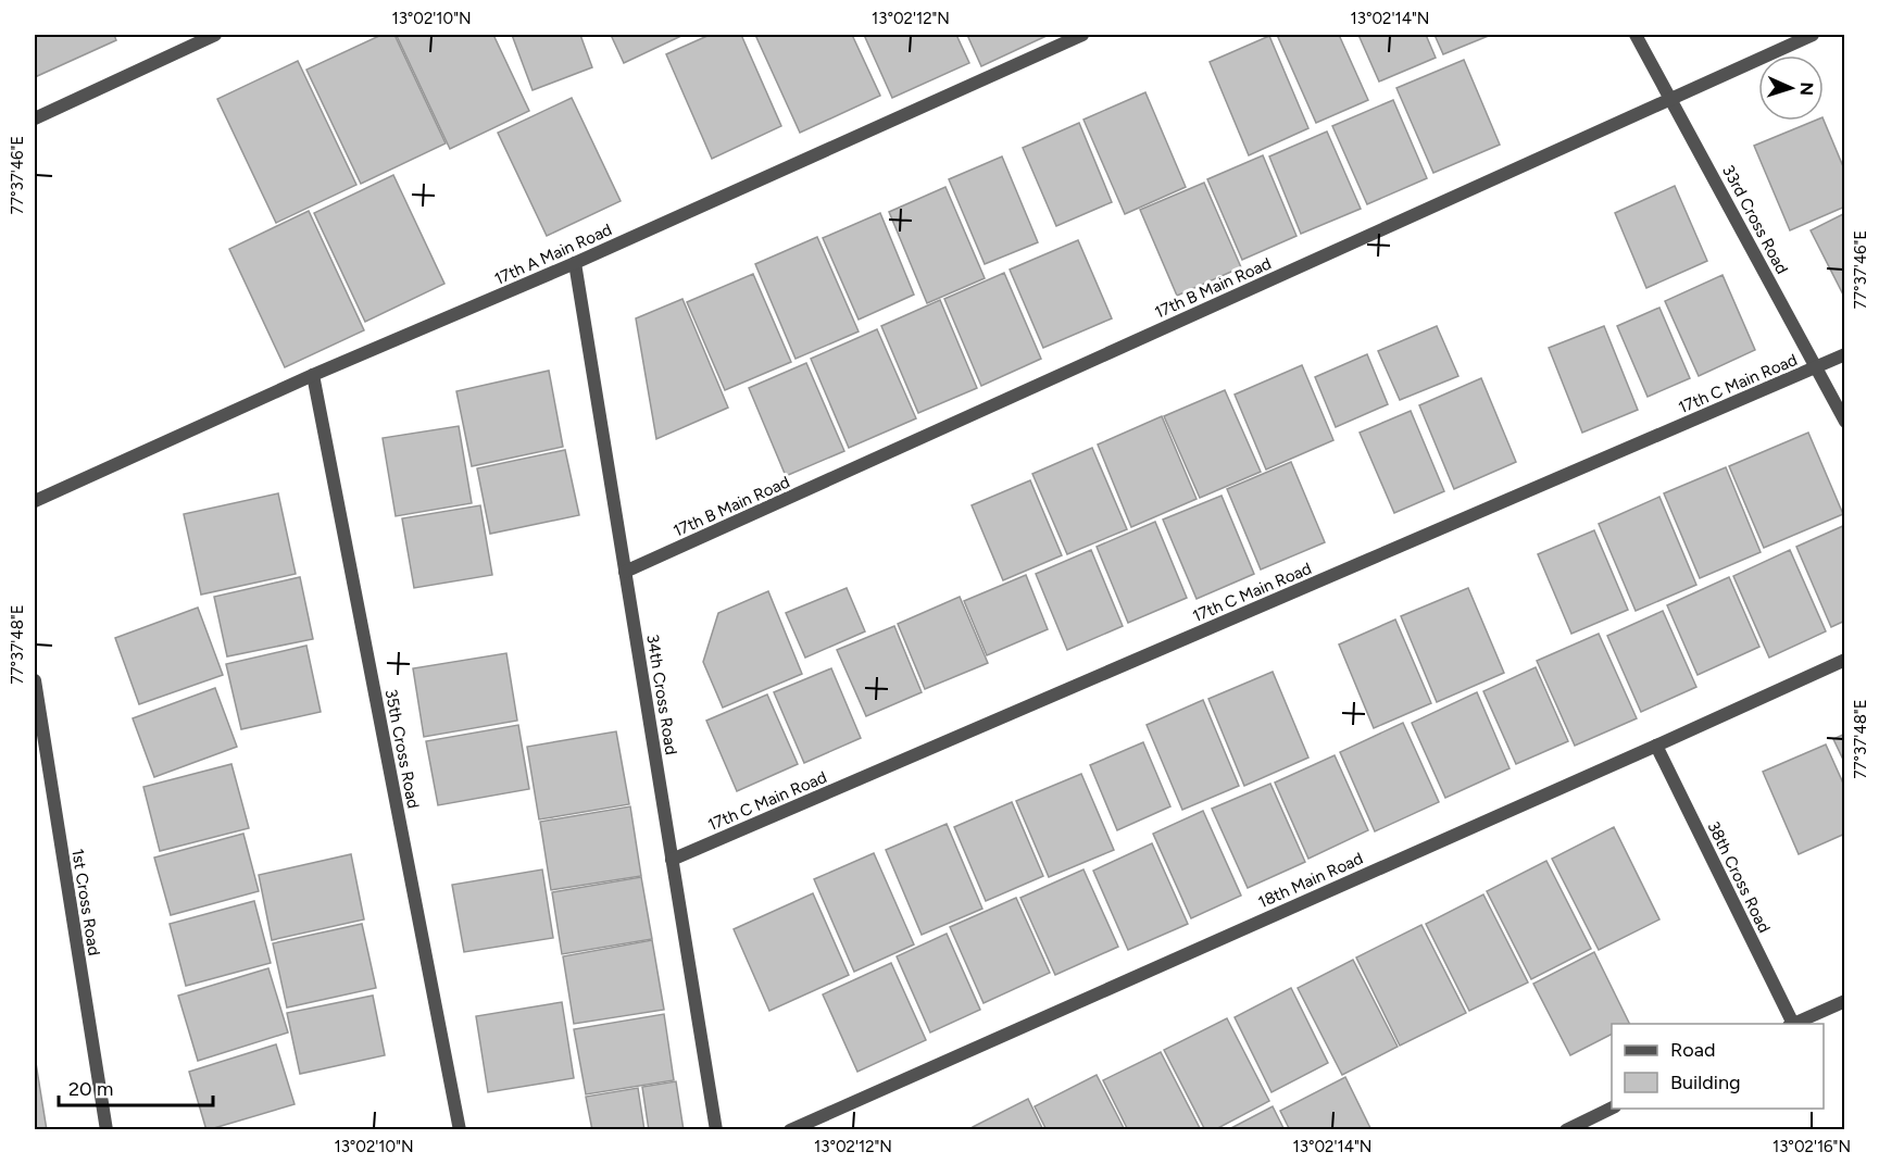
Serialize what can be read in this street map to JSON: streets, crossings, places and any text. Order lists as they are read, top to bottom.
{
  "streets": {
    "street": [
      "33rd Cross Road",
      "17th A Main Road",
      "17th B Main Road",
      "17th C Main Road",
      "34th Cross Road",
      "35th Cross Road",
      "38th Cross Road",
      "18th Main Road",
      "1st Cross Road"
    ]
  },
  "crossings": [
    ["33rd Cross Road", "17th B Main Road"],
    ["33rd Cross Road", "17th C Main Road"],
    ["17th A Main Road", "34th Cross Road"],
    ["17th A Main Road", "35th Cross Road"],
    ["17th B Main Road", "34th Cross Road"],
    ["17th C Main Road", "34th Cross Road"],
    ["38th Cross Road", "18th Main Road"]
  ],
  "legend": ["Road", "Building"],
  "scale_bar": "20 m",
  "north": "right",
  "coordinates": [
    "13°02'10\"N",
    "13°02'12\"N",
    "13°02'14\"N",
    "77°37'46\"E",
    "77°37'48\"E",
    "13°02'16\"N"
  ]
}
